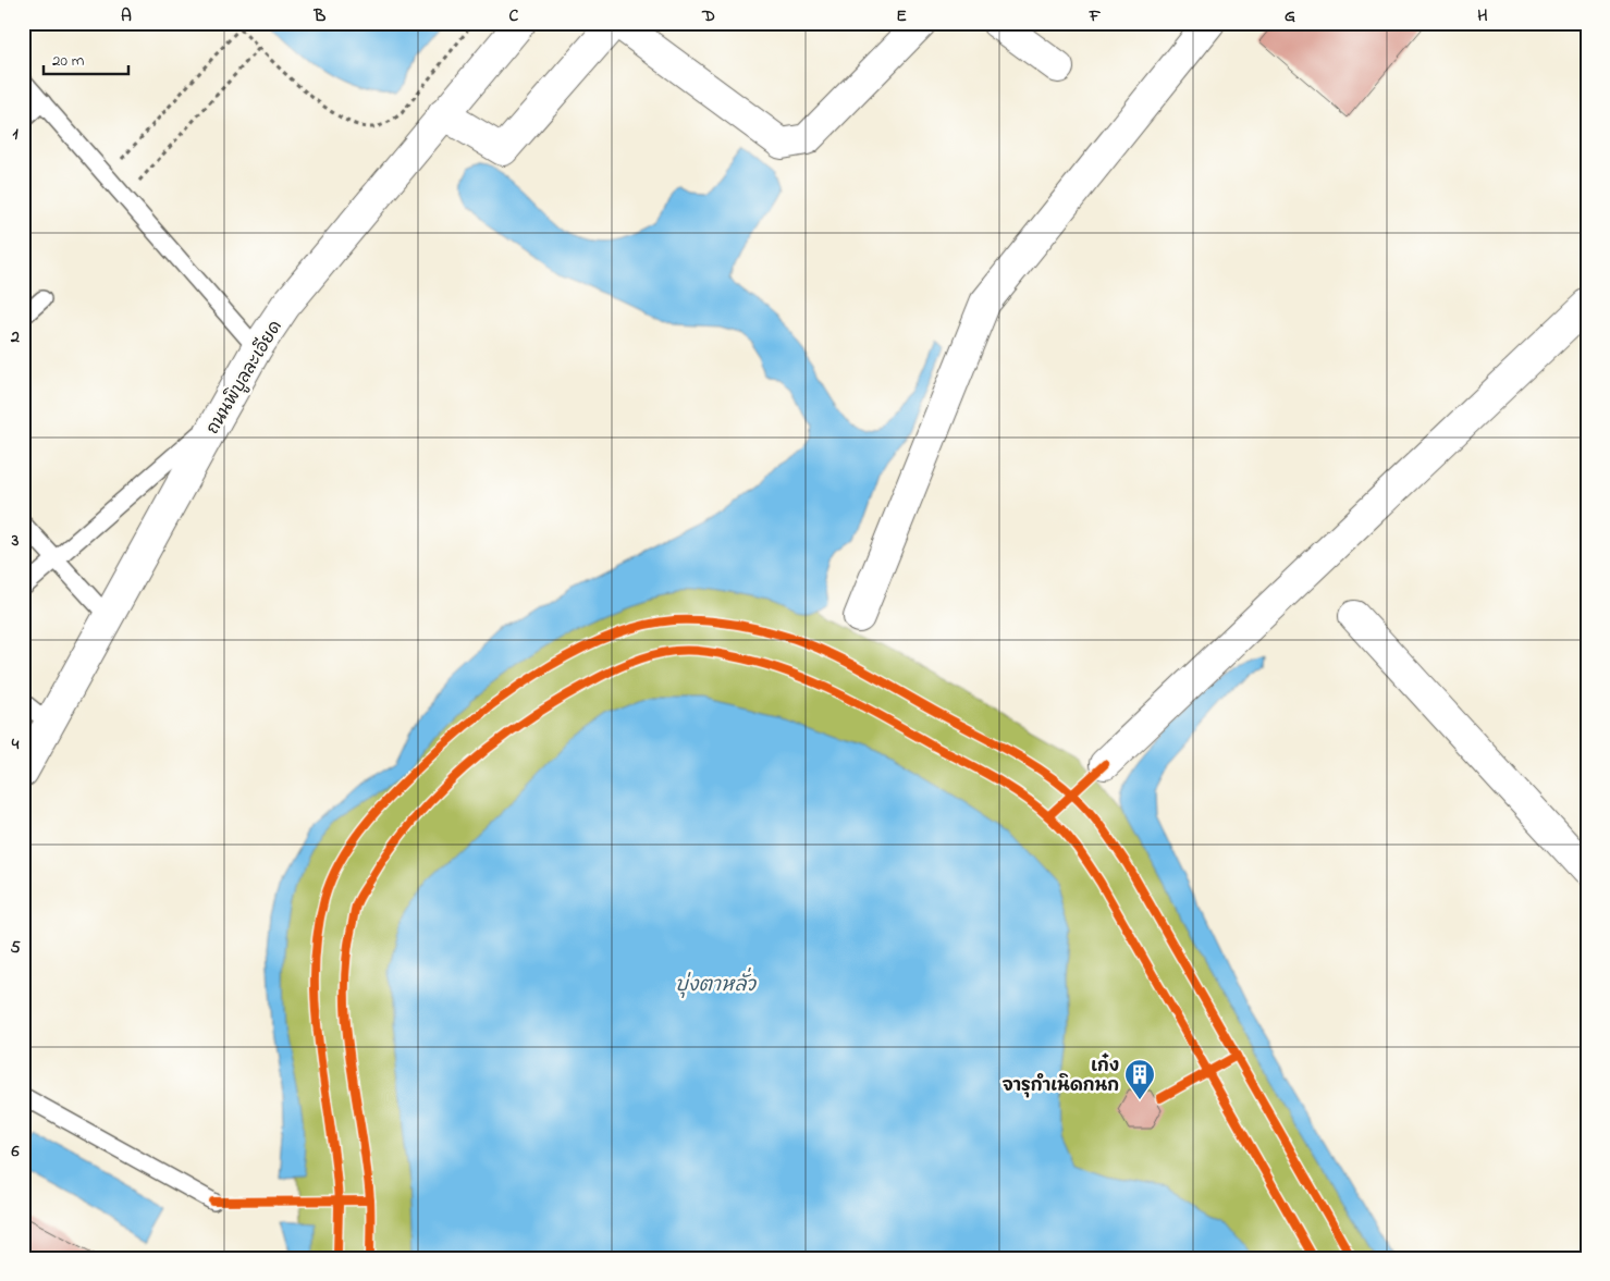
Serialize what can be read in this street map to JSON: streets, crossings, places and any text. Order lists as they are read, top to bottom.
{
  "streets": {
    "street": ["ถนนพิบูลละเอียด"]
  },
  "water": ["บุ่งตาหลั่ว"],
  "places": {
    "building": ["เก๋ง จารุกำเนิดกนก"]
  },
  "scale_bar": "20 m",
  "grid": {
    "columns": [
      "A",
      "B",
      "C",
      "D",
      "E",
      "F",
      "G",
      "H"
    ],
    "rows": [
      "1",
      "2",
      "3",
      "4",
      "5",
      "6"
    ]
  }
}
